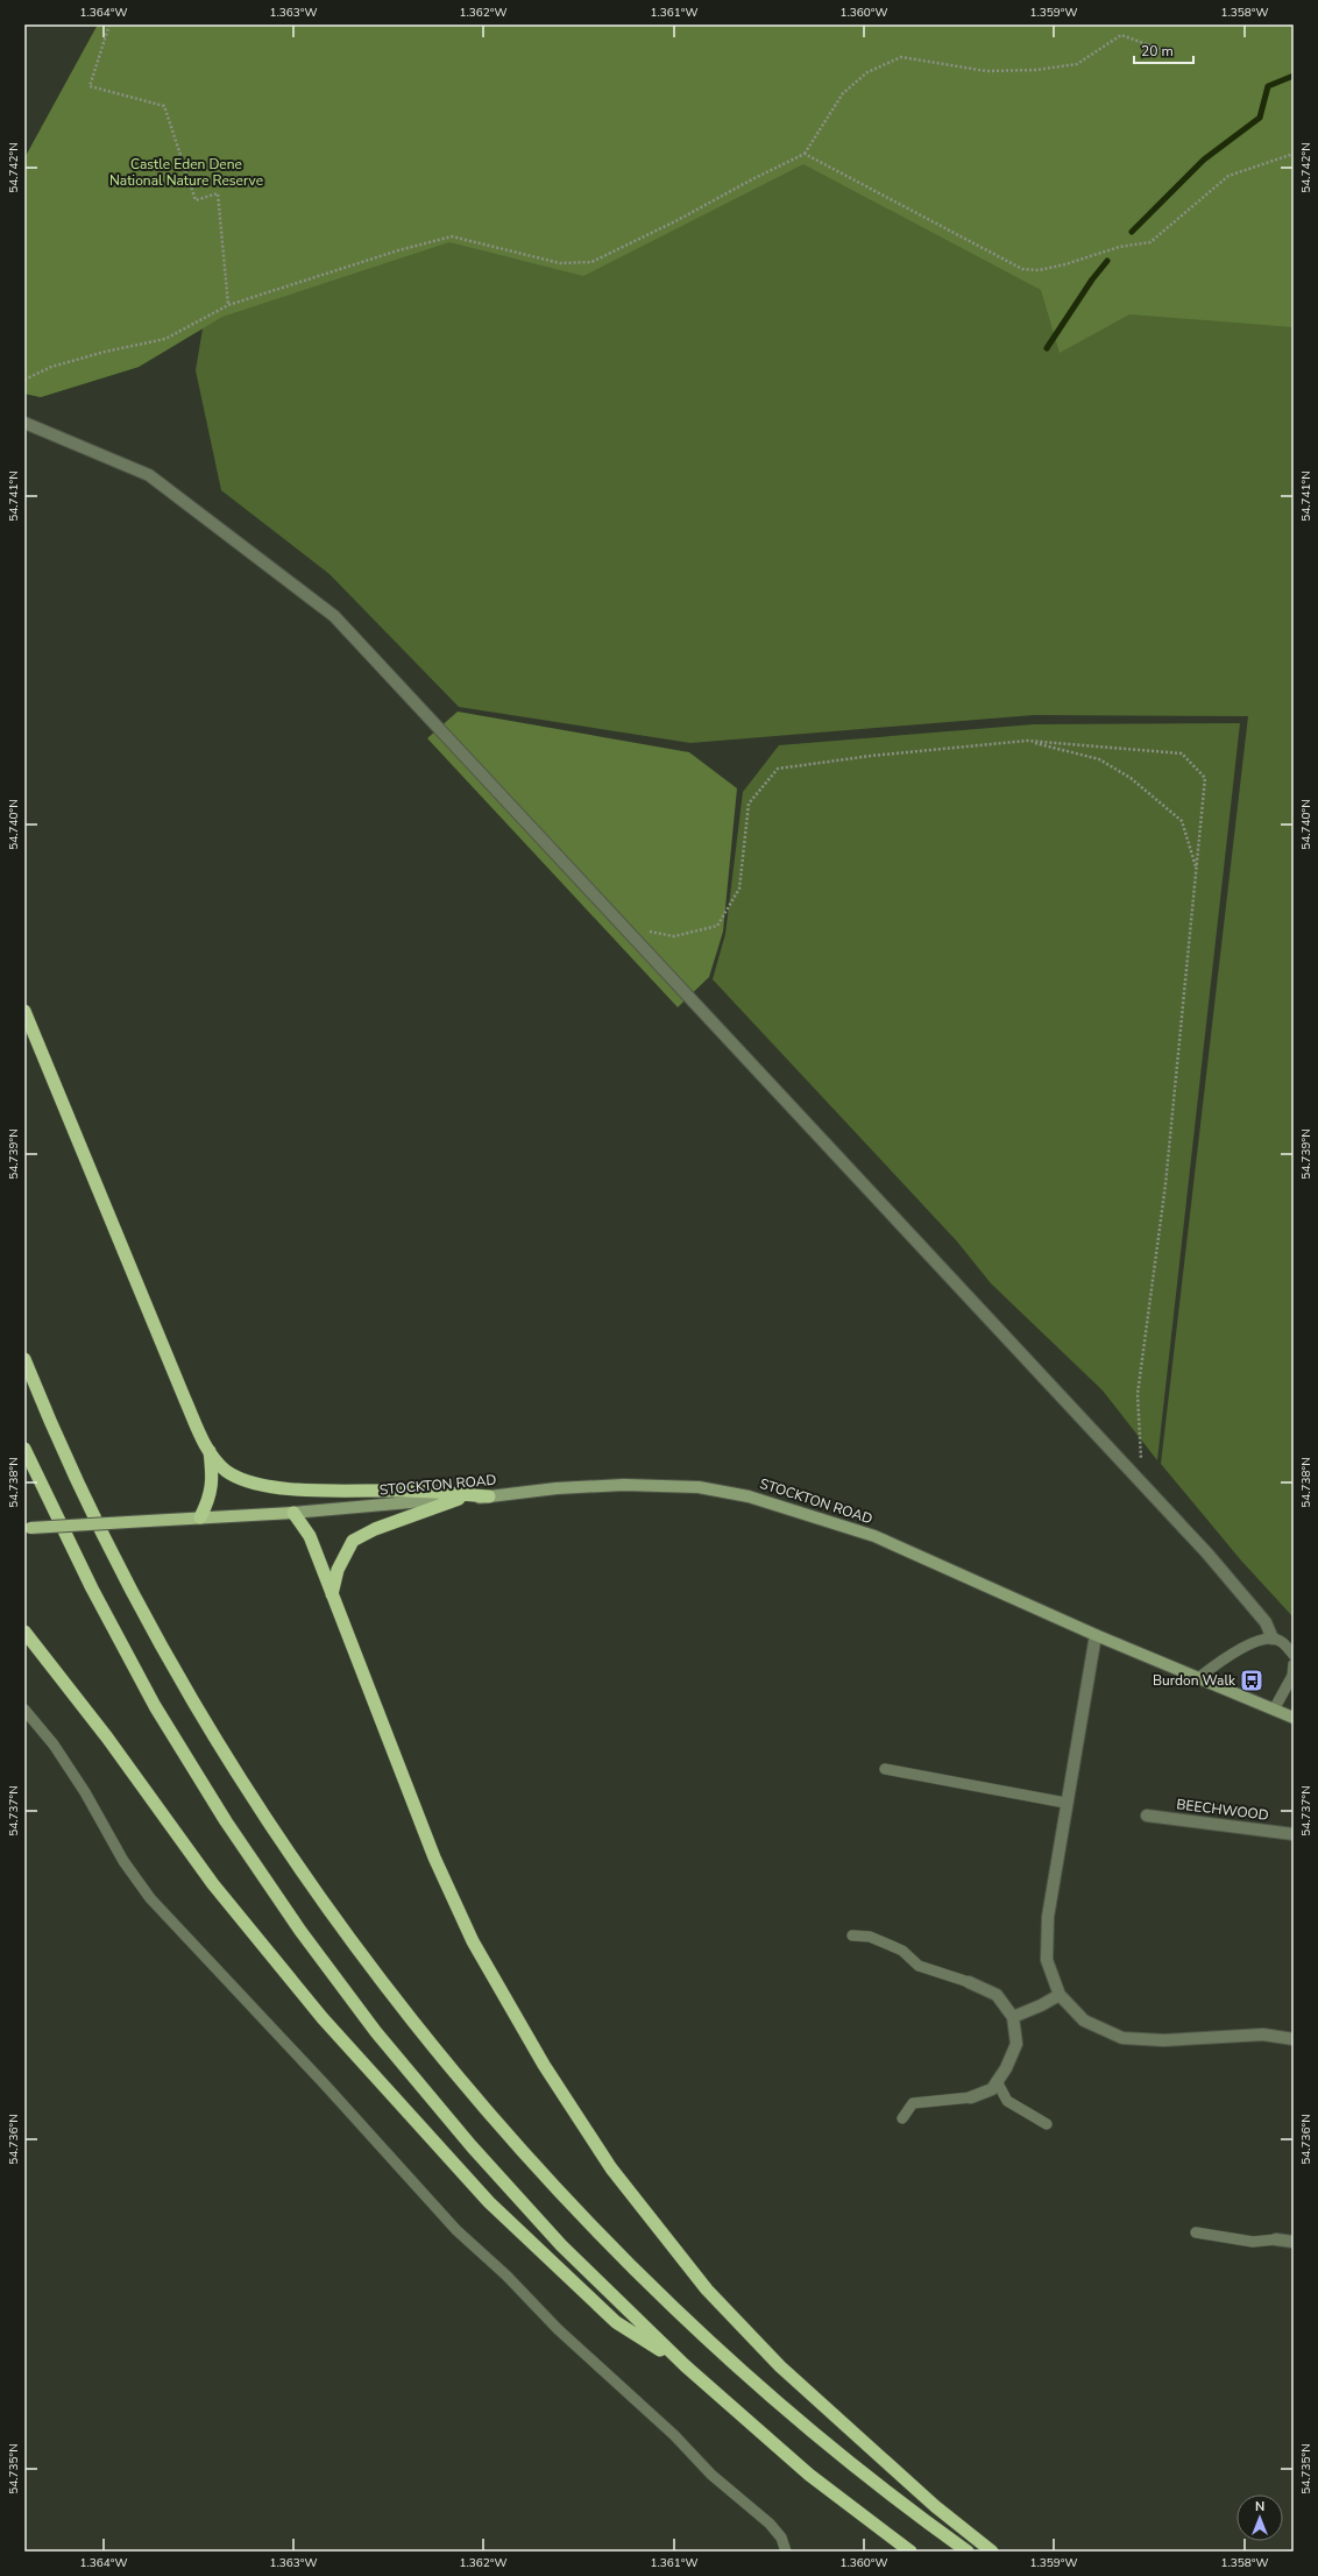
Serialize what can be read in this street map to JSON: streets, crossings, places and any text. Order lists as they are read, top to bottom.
{
  "streets": {
    "main road": ["STOCKTON ROAD"],
    "street": ["BEECHWOOD"]
  },
  "parks": ["Castle Eden Dene National Nature Reserve"],
  "places": {
    "bus stop": ["Burdon Walk"]
  },
  "scale_bar": "20 m",
  "north": "top",
  "coordinates": [
    "1.364°W",
    "1.363°W",
    "1.362°W",
    "1.361°W",
    "1.360°W",
    "1.359°W",
    "1.358°W",
    "54.742°N",
    "54.741°N",
    "54.740°N",
    "54.739°N",
    "54.738°N",
    "54.737°N",
    "54.736°N",
    "54.735°N"
  ]
}
